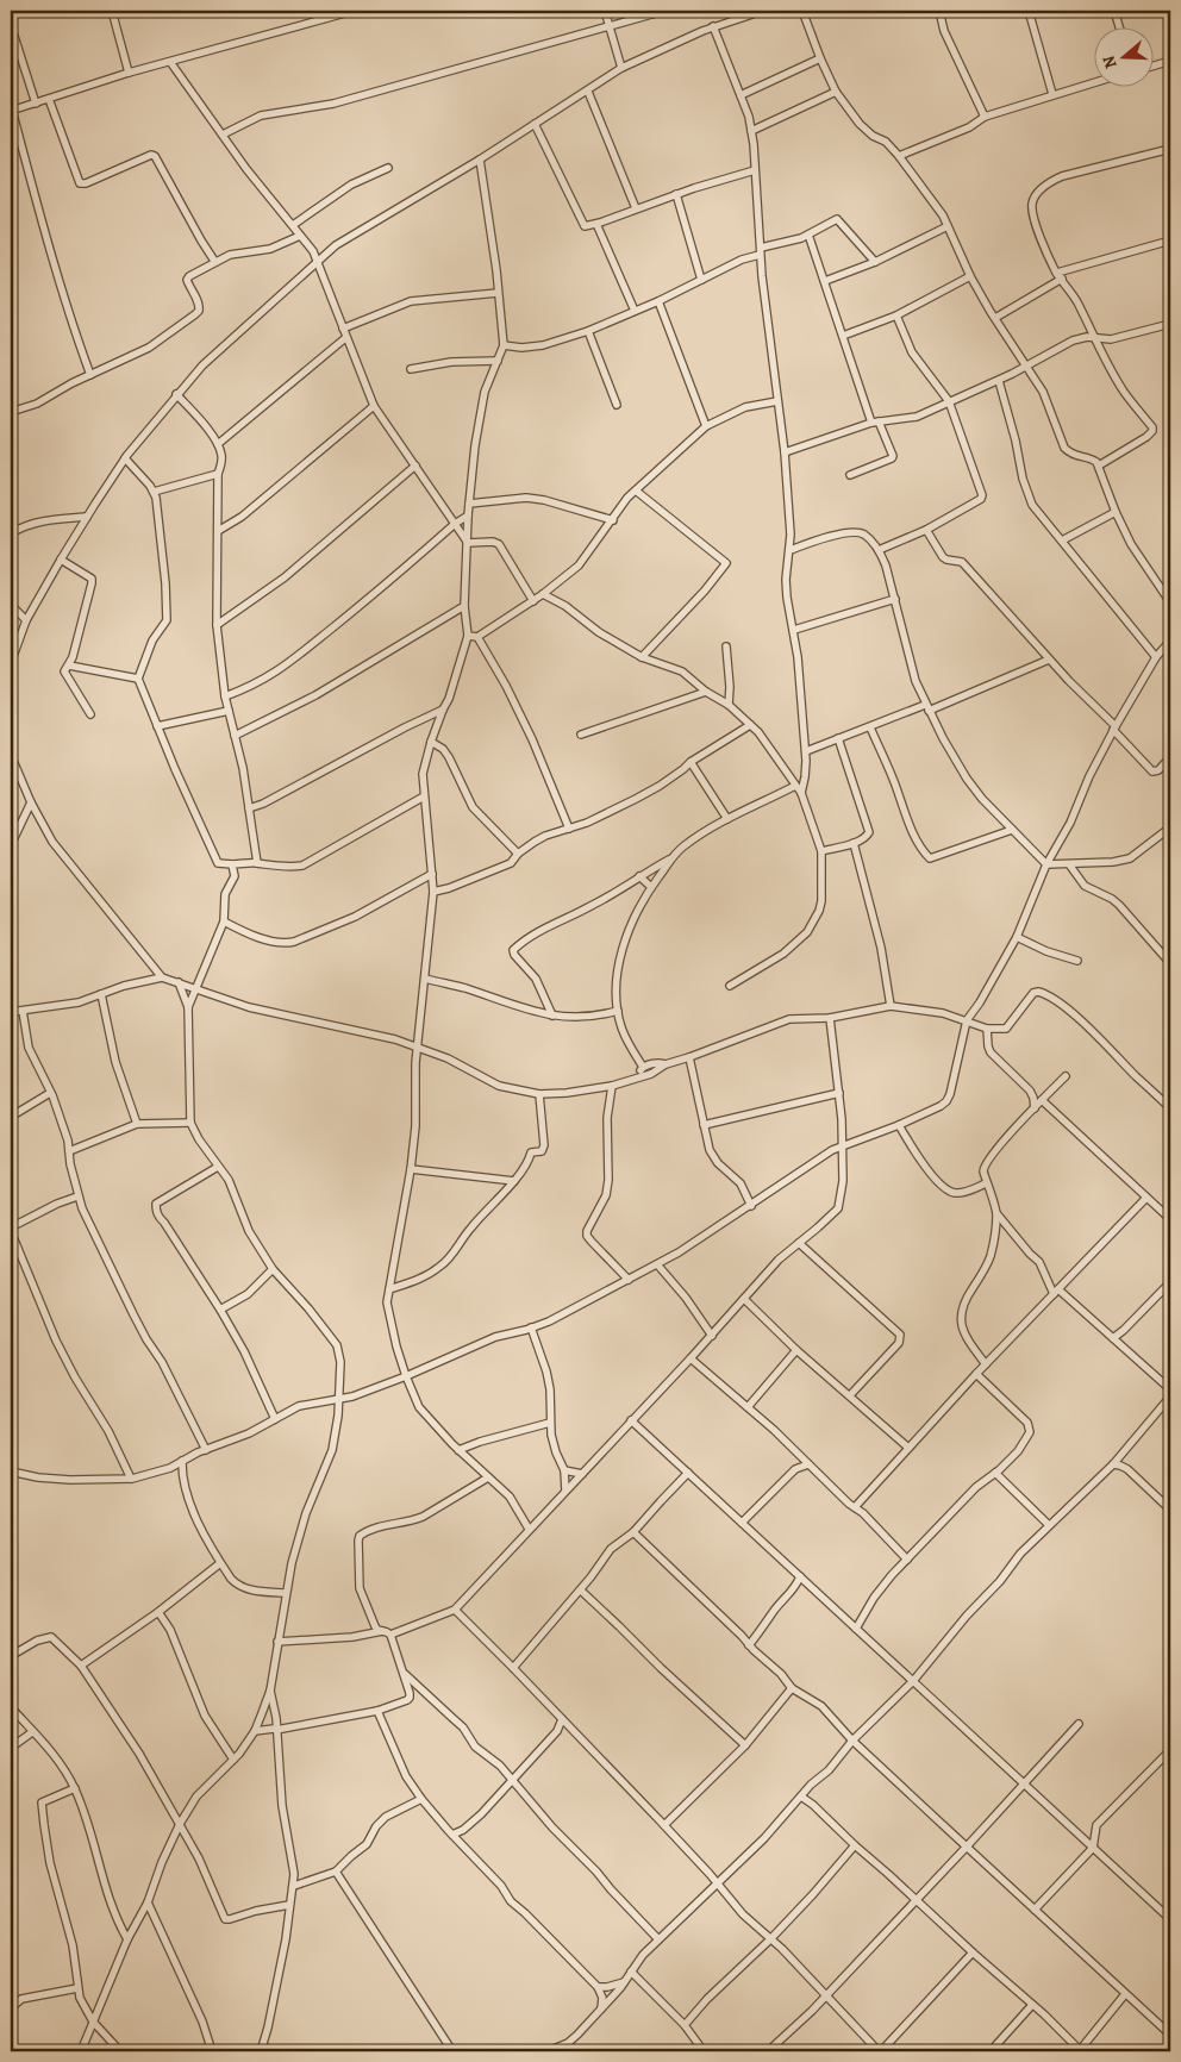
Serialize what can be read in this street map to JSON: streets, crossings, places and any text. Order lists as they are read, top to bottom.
{
  "north": "left"
}
